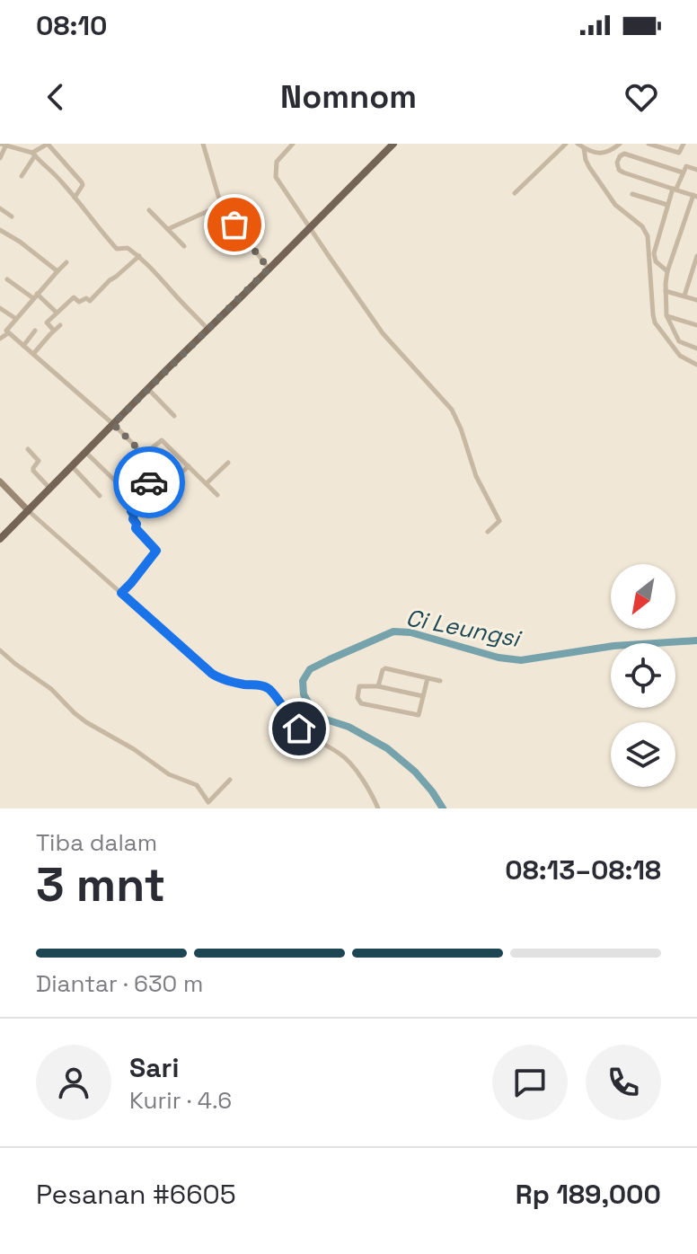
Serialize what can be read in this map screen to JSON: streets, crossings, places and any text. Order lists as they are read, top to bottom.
{
  "water": ["Ci Leungsi"],
  "north": "bottom left",
  "page": {
    "status": "08:10",
    "header": "Nomnom",
    "heading": ["3 mnt", "Tiba dalam", "08:13–08:18"],
    "panel": [
      "Sari",
      "Kurir · 4.6",
      "Pesanan #6605",
      "Rp 189,000"
    ],
    "bar": "Diantar · 630 m"
  }
}
